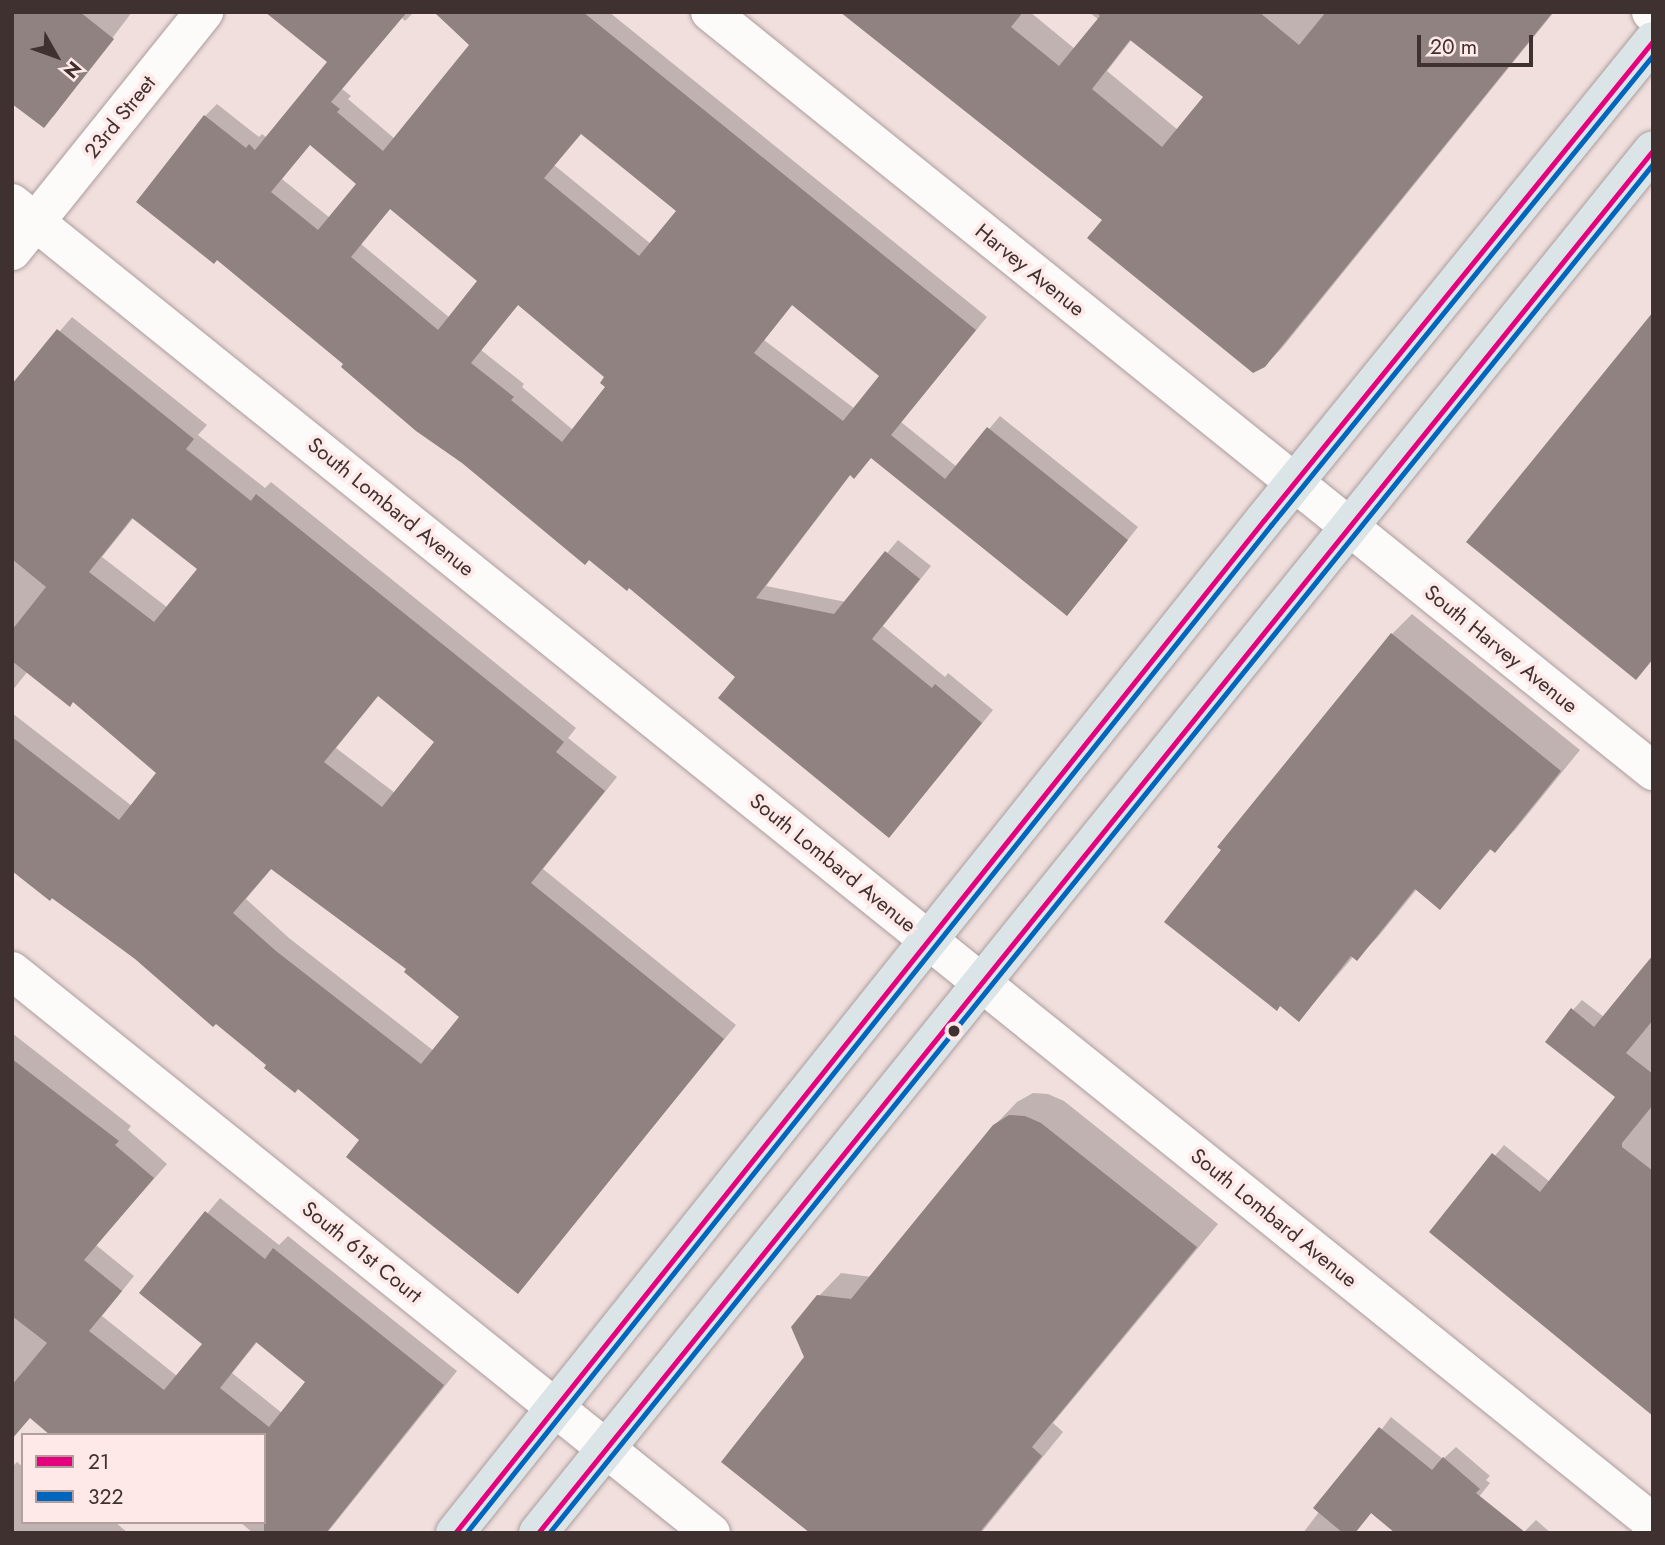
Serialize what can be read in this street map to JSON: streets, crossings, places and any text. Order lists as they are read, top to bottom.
{
  "streets": {
    "street": [
      "23rd Street",
      "Harvey Avenue",
      "South Lombard Avenue",
      "South Harvey Avenue",
      "South 61st Court"
    ]
  },
  "crossings": [
    ["23rd Street", "South Lombard Avenue"],
    ["Harvey Avenue", "South Harvey Avenue"]
  ],
  "lines": ["transit line 21", "transit line 322"],
  "legend": ["21", "322"],
  "scale_bar": "20 m",
  "north": "bottom right"
}
